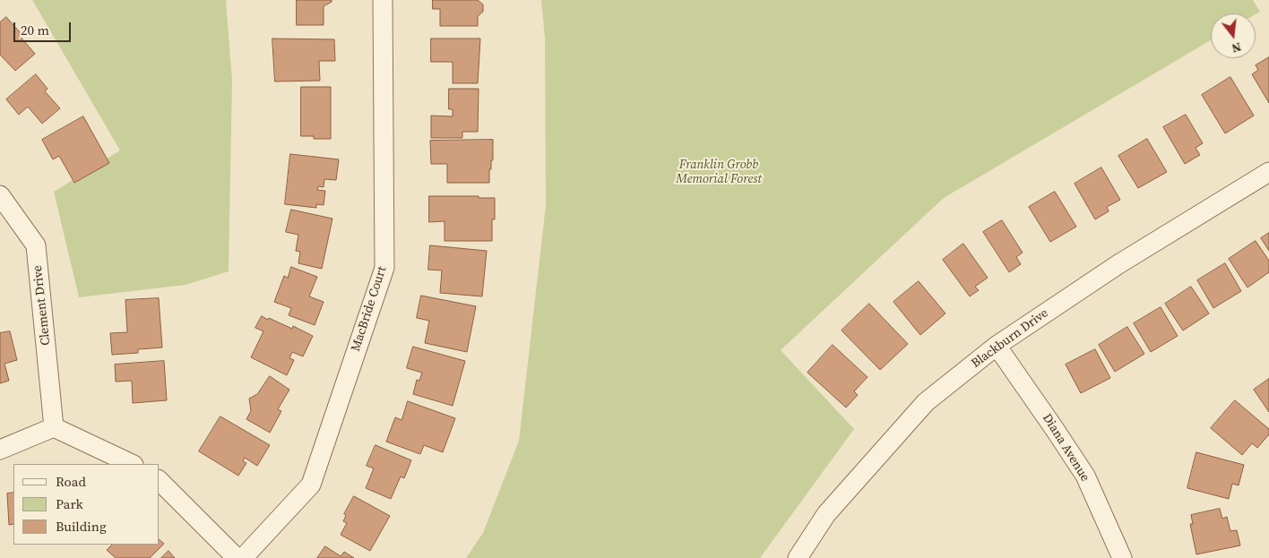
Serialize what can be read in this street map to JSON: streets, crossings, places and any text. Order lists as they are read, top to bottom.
{
  "streets": {
    "street": [
      "Clement Drive",
      "MacBride Court",
      "Blackburn Drive",
      "Diana Avenue"
    ]
  },
  "crossings": [
    ["Blackburn Drive", "Diana Avenue"]
  ],
  "parks": ["Franklin Grobb Memorial Forest"],
  "legend": ["Road", "Park", "Building"],
  "scale_bar": "20 m",
  "north": "bottom"
}
